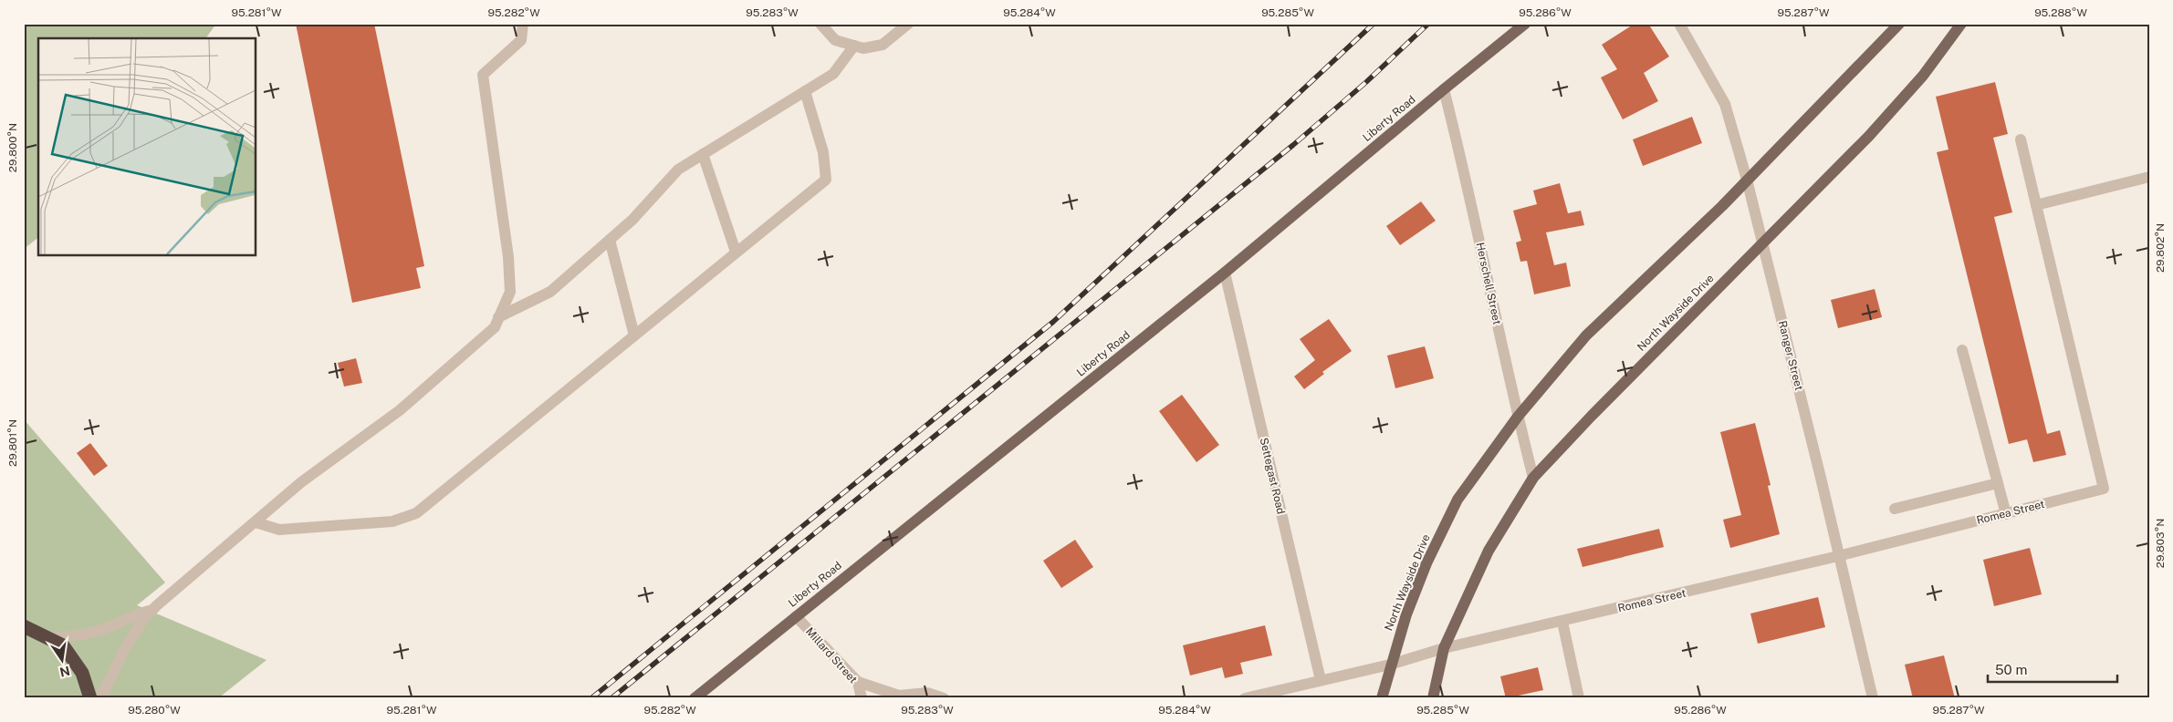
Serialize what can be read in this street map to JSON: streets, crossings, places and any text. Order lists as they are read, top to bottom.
{
  "streets": {
    "main road": ["Liberty Road", "North Wayside Drive"],
    "street": [
      "Herschell Street",
      "Ranger Street",
      "Settegast Road",
      "Romea Street",
      "Millard Street"
    ]
  },
  "crossings": [
    ["Liberty Road", "Herschell Street"],
    ["Liberty Road", "Settegast Road"],
    ["Liberty Road", "Millard Street"],
    ["Herschell Street", "North Wayside Drive"],
    ["North Wayside Drive", "Ranger Street"],
    ["North Wayside Drive", "Romea Street"],
    ["Ranger Street", "Romea Street"],
    ["Settegast Road", "Romea Street"]
  ],
  "scale_bar": "50 m",
  "north": "bottom",
  "coordinates": [
    "95.281°W",
    "95.282°W",
    "95.283°W",
    "95.284°W",
    "95.285°W",
    "95.286°W",
    "95.287°W",
    "95.288°W",
    "29.800°N",
    "29.802°N",
    "29.801°N",
    "29.803°N",
    "95.280°W"
  ]
}
